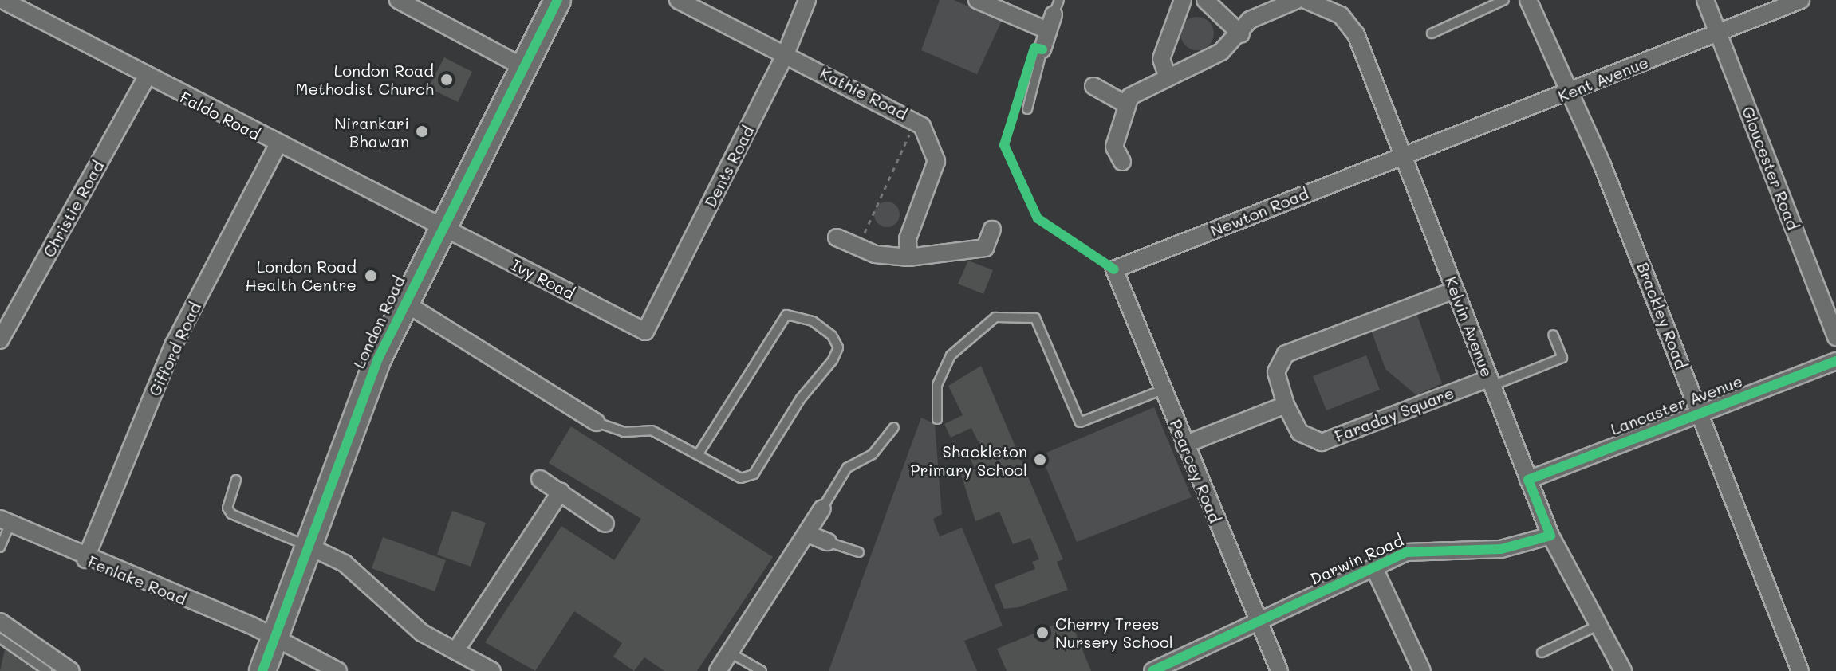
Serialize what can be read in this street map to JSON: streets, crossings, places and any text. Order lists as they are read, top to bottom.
{
  "streets": {
    "main road": ["London Road"],
    "street": [
      "Kent Avenue",
      "Kathie Road",
      "Faldo Road",
      "Dents Road",
      "Gloucester Road",
      "Christie Road",
      "Newton Road",
      "Ivy Road",
      "Brackley Road",
      "Kelvin Avenue",
      "Gifford Road",
      "Lancaster Avenue",
      "Faraday Square",
      "Pearcey Road",
      "Darwin Road",
      "Fenlake Road"
    ]
  },
  "crossings": [
    ["Kent Avenue", "Gloucester Road"],
    ["Kent Avenue", "Newton Road"],
    ["Kent Avenue", "Brackley Road"],
    ["Kent Avenue", "Kelvin Avenue"],
    ["Kathie Road", "Dents Road"],
    ["Faldo Road", "Christie Road"],
    ["Faldo Road", "Ivy Road"],
    ["Faldo Road", "London Road"],
    ["Faldo Road", "Gifford Road"],
    ["Dents Road", "Ivy Road"],
    ["Newton Road", "Kelvin Avenue"],
    ["Newton Road", "Pearcey Road"],
    ["Ivy Road", "London Road"],
    ["Brackley Road", "Lancaster Avenue"],
    ["London Road", "Fenlake Road"],
    ["Kelvin Avenue", "Lancaster Avenue"],
    ["Kelvin Avenue", "Faraday Square"],
    ["Kelvin Avenue", "Darwin Road"],
    ["Gifford Road", "Fenlake Road"],
    ["Pearcey Road", "Darwin Road"]
  ],
  "places": [
    "London Road Methodist Church",
    "Nirankari Bhawan",
    "London Road Health Centre",
    "Shackleton Primary School",
    "Cherry Trees Nursery School"
  ]
}
